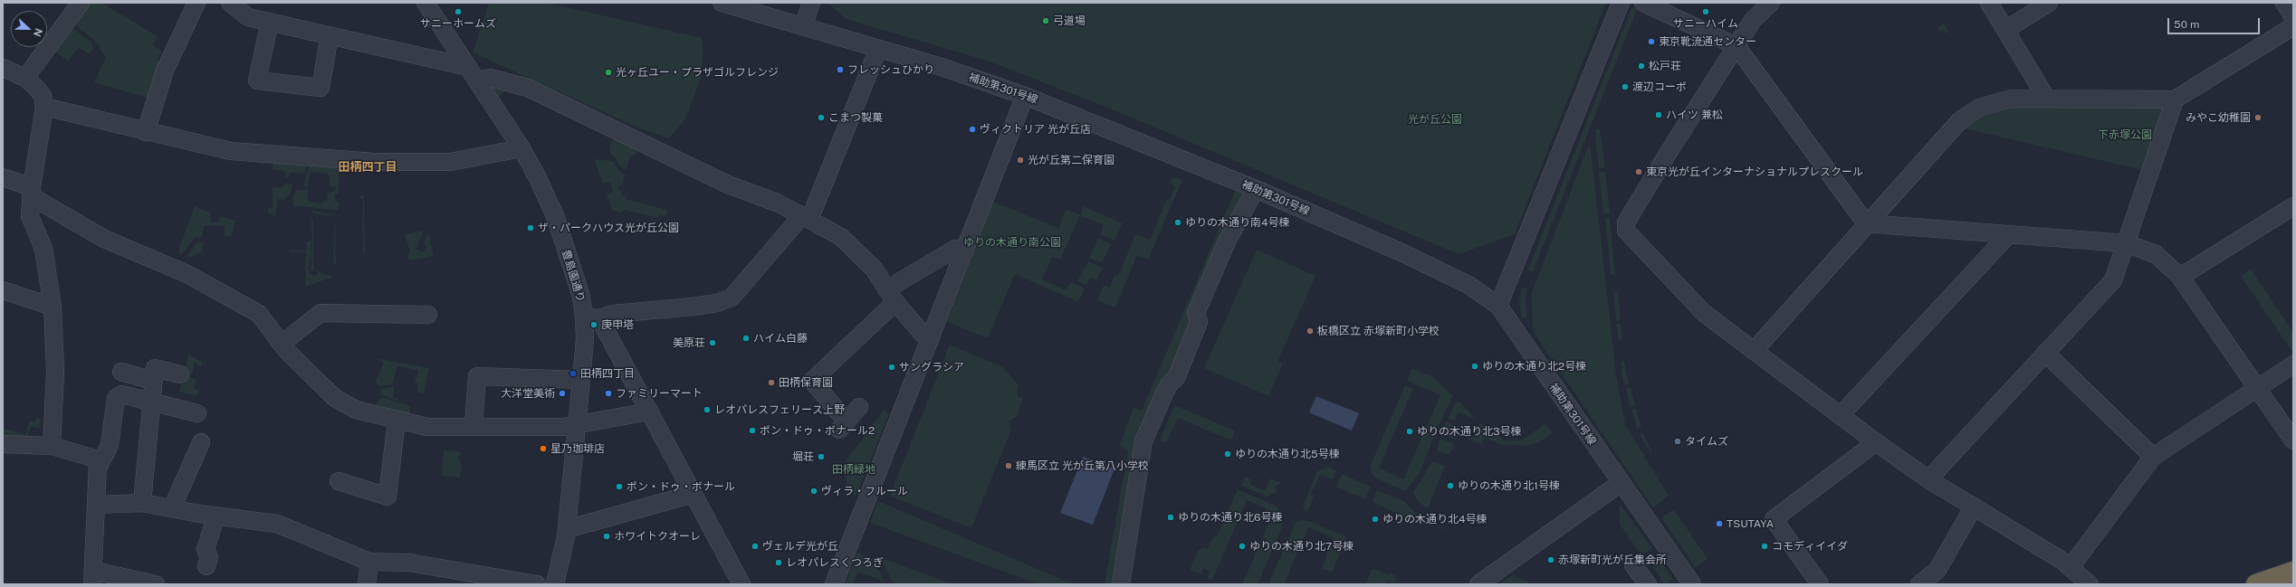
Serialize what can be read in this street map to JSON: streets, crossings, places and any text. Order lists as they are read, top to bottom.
{
  "streets": {
    "street": ["補助第301号線", "豊島園通り"]
  },
  "districts": ["田柄四丁目"],
  "parks": [
    "光が丘公園",
    "下赤塚公園",
    "ゆりの木通り南公園",
    "田柄緑地"
  ],
  "places": [
    "サニーホームズ",
    "サニーハイム",
    "弓道場",
    "東京靴流通センター",
    "松戸荘",
    "フレッシュひかり",
    "光ヶ丘ユー・プラザゴルフレンジ",
    "渡辺コーポ",
    "ハイツ 兼松",
    "こまつ製菓",
    "みやこ幼稚園",
    "ヴィクトリア 光が丘店",
    "光が丘第二保育園",
    "東京光が丘インターナショナルプレスクール",
    "ゆりの木通り南4号棟",
    "ザ・パークハウス光が丘公園",
    "庚申塔",
    "板橋区立 赤塚新町小学校",
    "ハイム白藤",
    "美原荘",
    "ゆりの木通り北2号棟",
    "サングラシア",
    "田柄四丁目",
    "田柄保育園",
    "大洋堂美術",
    "ファミリーマート",
    "レオパレスフェリース上野",
    "ポン・ドゥ・ボナール2",
    "ゆりの木通り北3号棟",
    "タイムズ",
    "星乃珈琲店",
    "ゆりの木通り北5号棟",
    "堀荘",
    "練馬区立 光が丘第八小学校",
    "ゆりの木通り北1号棟",
    "ポン・ドゥ・ボナール",
    "ヴィラ・フルール",
    "ゆりの木通り北6号棟",
    "ゆりの木通り北4号棟",
    "TSUTAYA",
    "ホワイトクオーレ",
    "ヴェルデ光が丘",
    "ゆりの木通り北7号棟",
    "コモディイイダ",
    "赤塚新町光が丘集会所",
    "レオパレスくつろぎ"
  ],
  "scale_bar": "50 m",
  "north": "right"
}
